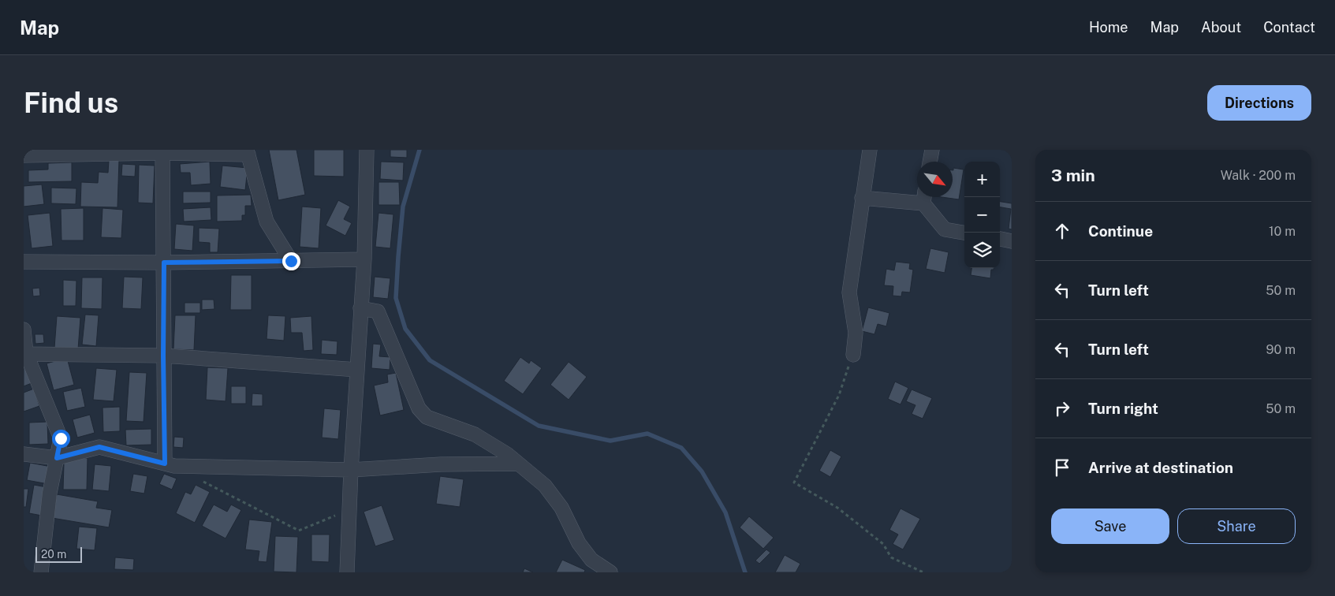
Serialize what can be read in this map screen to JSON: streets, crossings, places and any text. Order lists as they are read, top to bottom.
{
  "scale_bar": "20 m",
  "north": "bottom right",
  "page": {
    "header": "Map",
    "nav": [
      "Home",
      "Map",
      "About",
      "Contact"
    ],
    "buttons": [
      "Directions",
      ["Save", "Share"]
    ],
    "title": "Find us",
    "heading": ["3 min", "Walk · 200 m"],
    "map_buttons": ["+", "−"],
    "list": [
      ["Continue", "10 m"],
      ["Turn left", "50 m"],
      ["Turn left", "90 m"],
      ["Turn right", "50 m"],
      "Arrive at destination"
    ],
    "scale": "20 m"
  }
}
